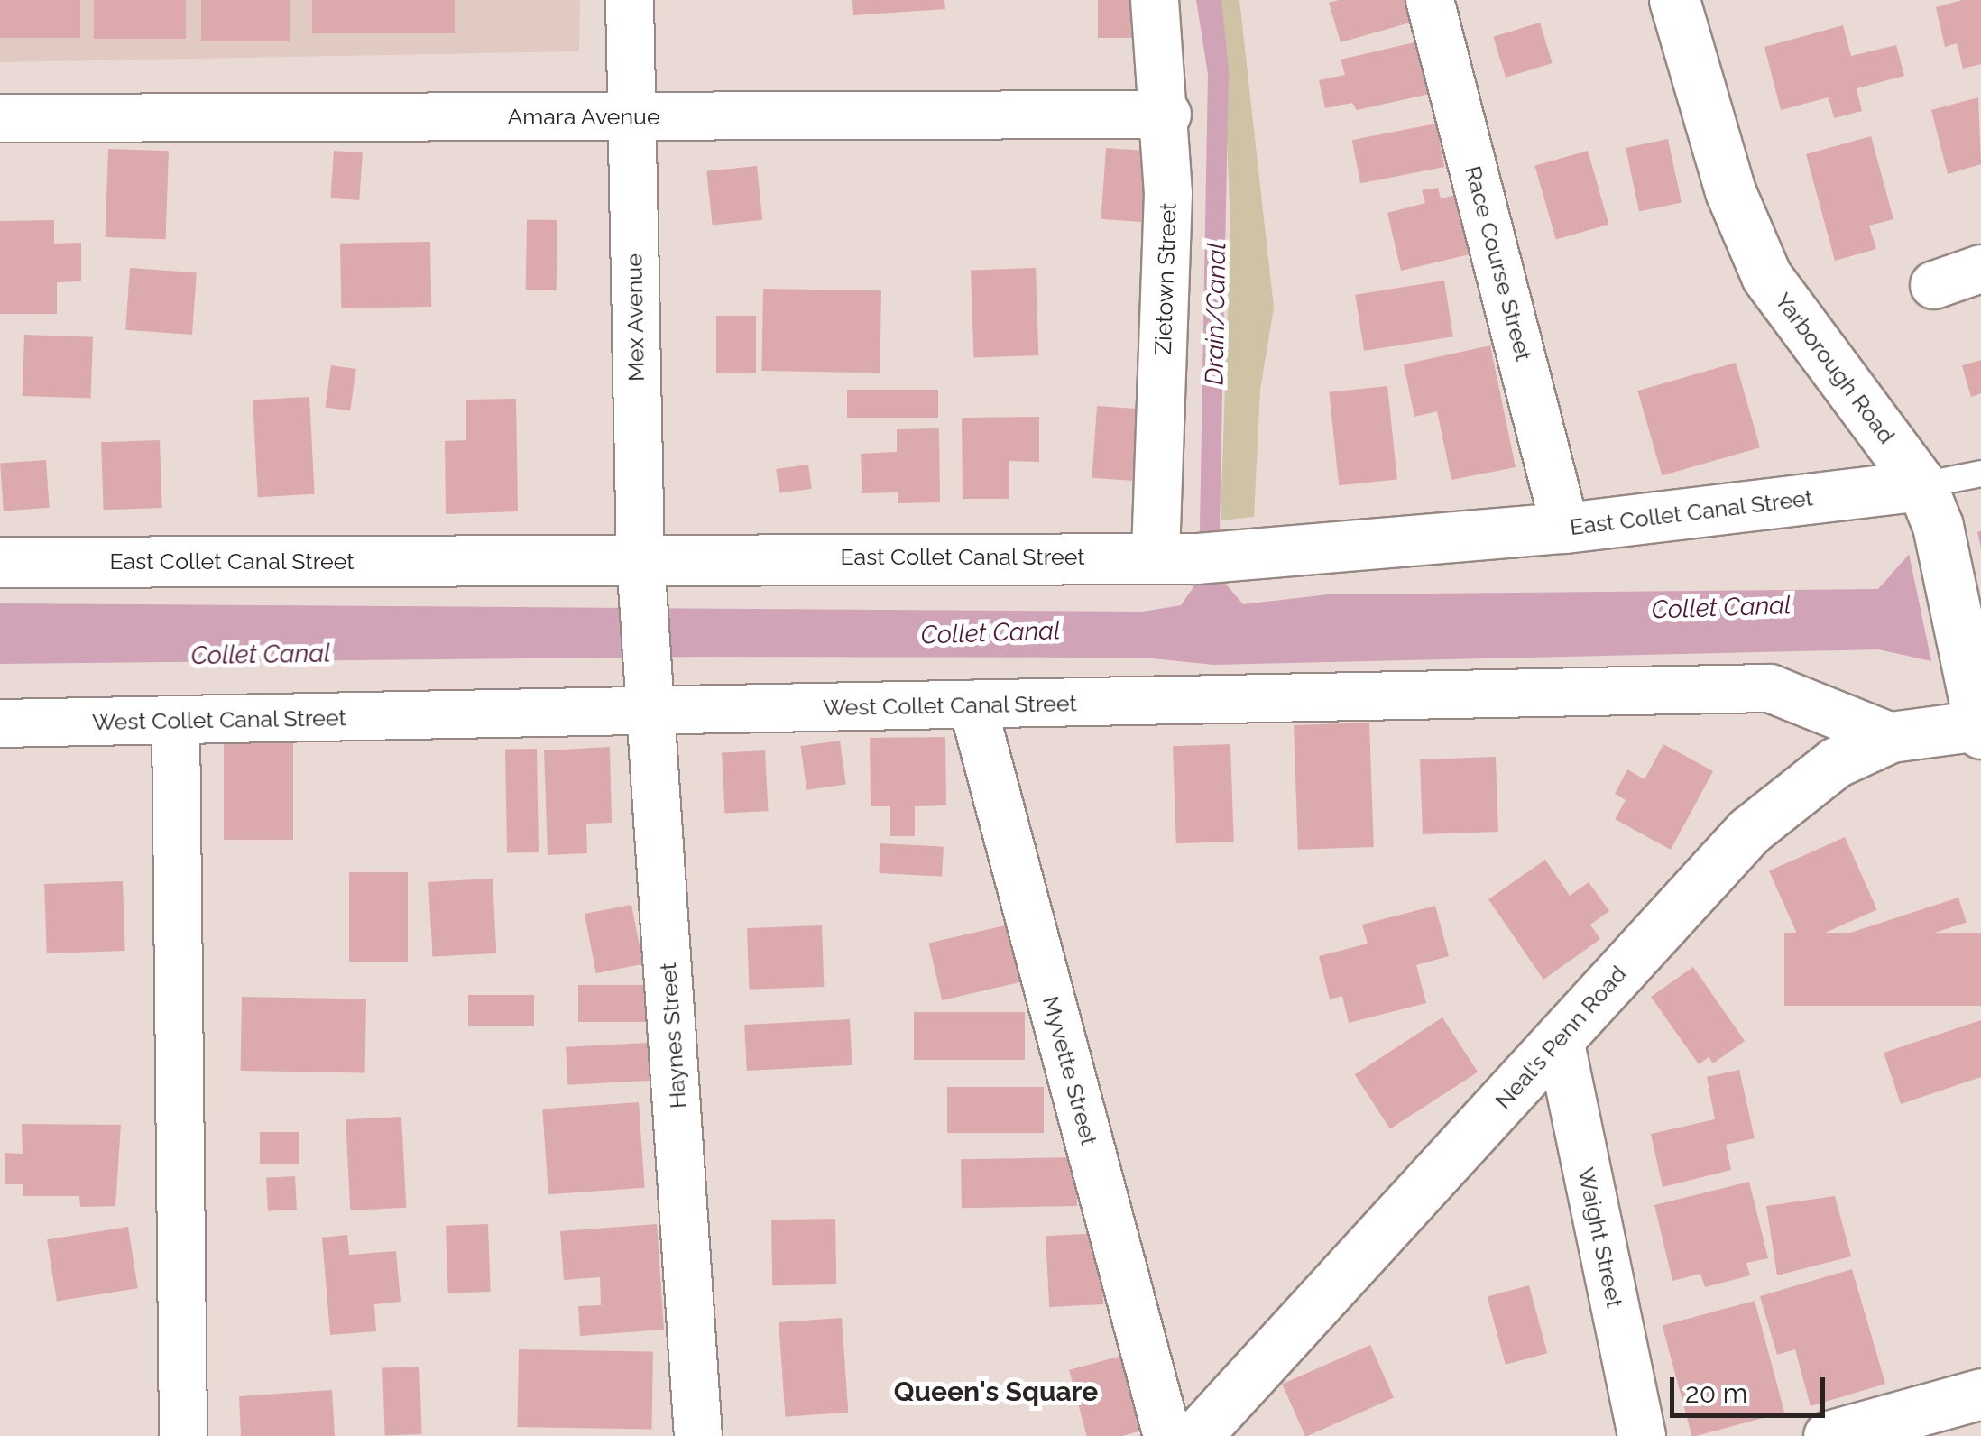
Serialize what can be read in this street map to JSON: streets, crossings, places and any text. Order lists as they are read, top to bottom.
{
  "streets": {
    "street": [
      "Amara Avenue",
      "Race Course Street",
      "Zietown Street",
      "Mex Avenue",
      "Yarborough Road",
      "East Collet Canal Street",
      "West Collet Canal Street",
      "Haynes Street",
      "Neal's Penn Road",
      "Myvette Street",
      "Waight Street"
    ]
  },
  "crossings": [
    ["Amara Avenue", "Zietown Street"],
    ["Amara Avenue", "Mex Avenue"],
    ["Race Course Street", "East Collet Canal Street"],
    ["Zietown Street", "East Collet Canal Street"],
    ["Mex Avenue", "East Collet Canal Street"],
    ["Mex Avenue", "West Collet Canal Street"],
    ["Mex Avenue", "Haynes Street"],
    ["Yarborough Road", "East Collet Canal Street"],
    ["West Collet Canal Street", "Haynes Street"],
    ["West Collet Canal Street", "Neal's Penn Road"],
    ["West Collet Canal Street", "Myvette Street"],
    ["Neal's Penn Road", "Waight Street"]
  ],
  "districts": ["Queen's Square"],
  "water": ["Drain/Canal", "Collet Canal"],
  "scale_bar": "20 m"
}
